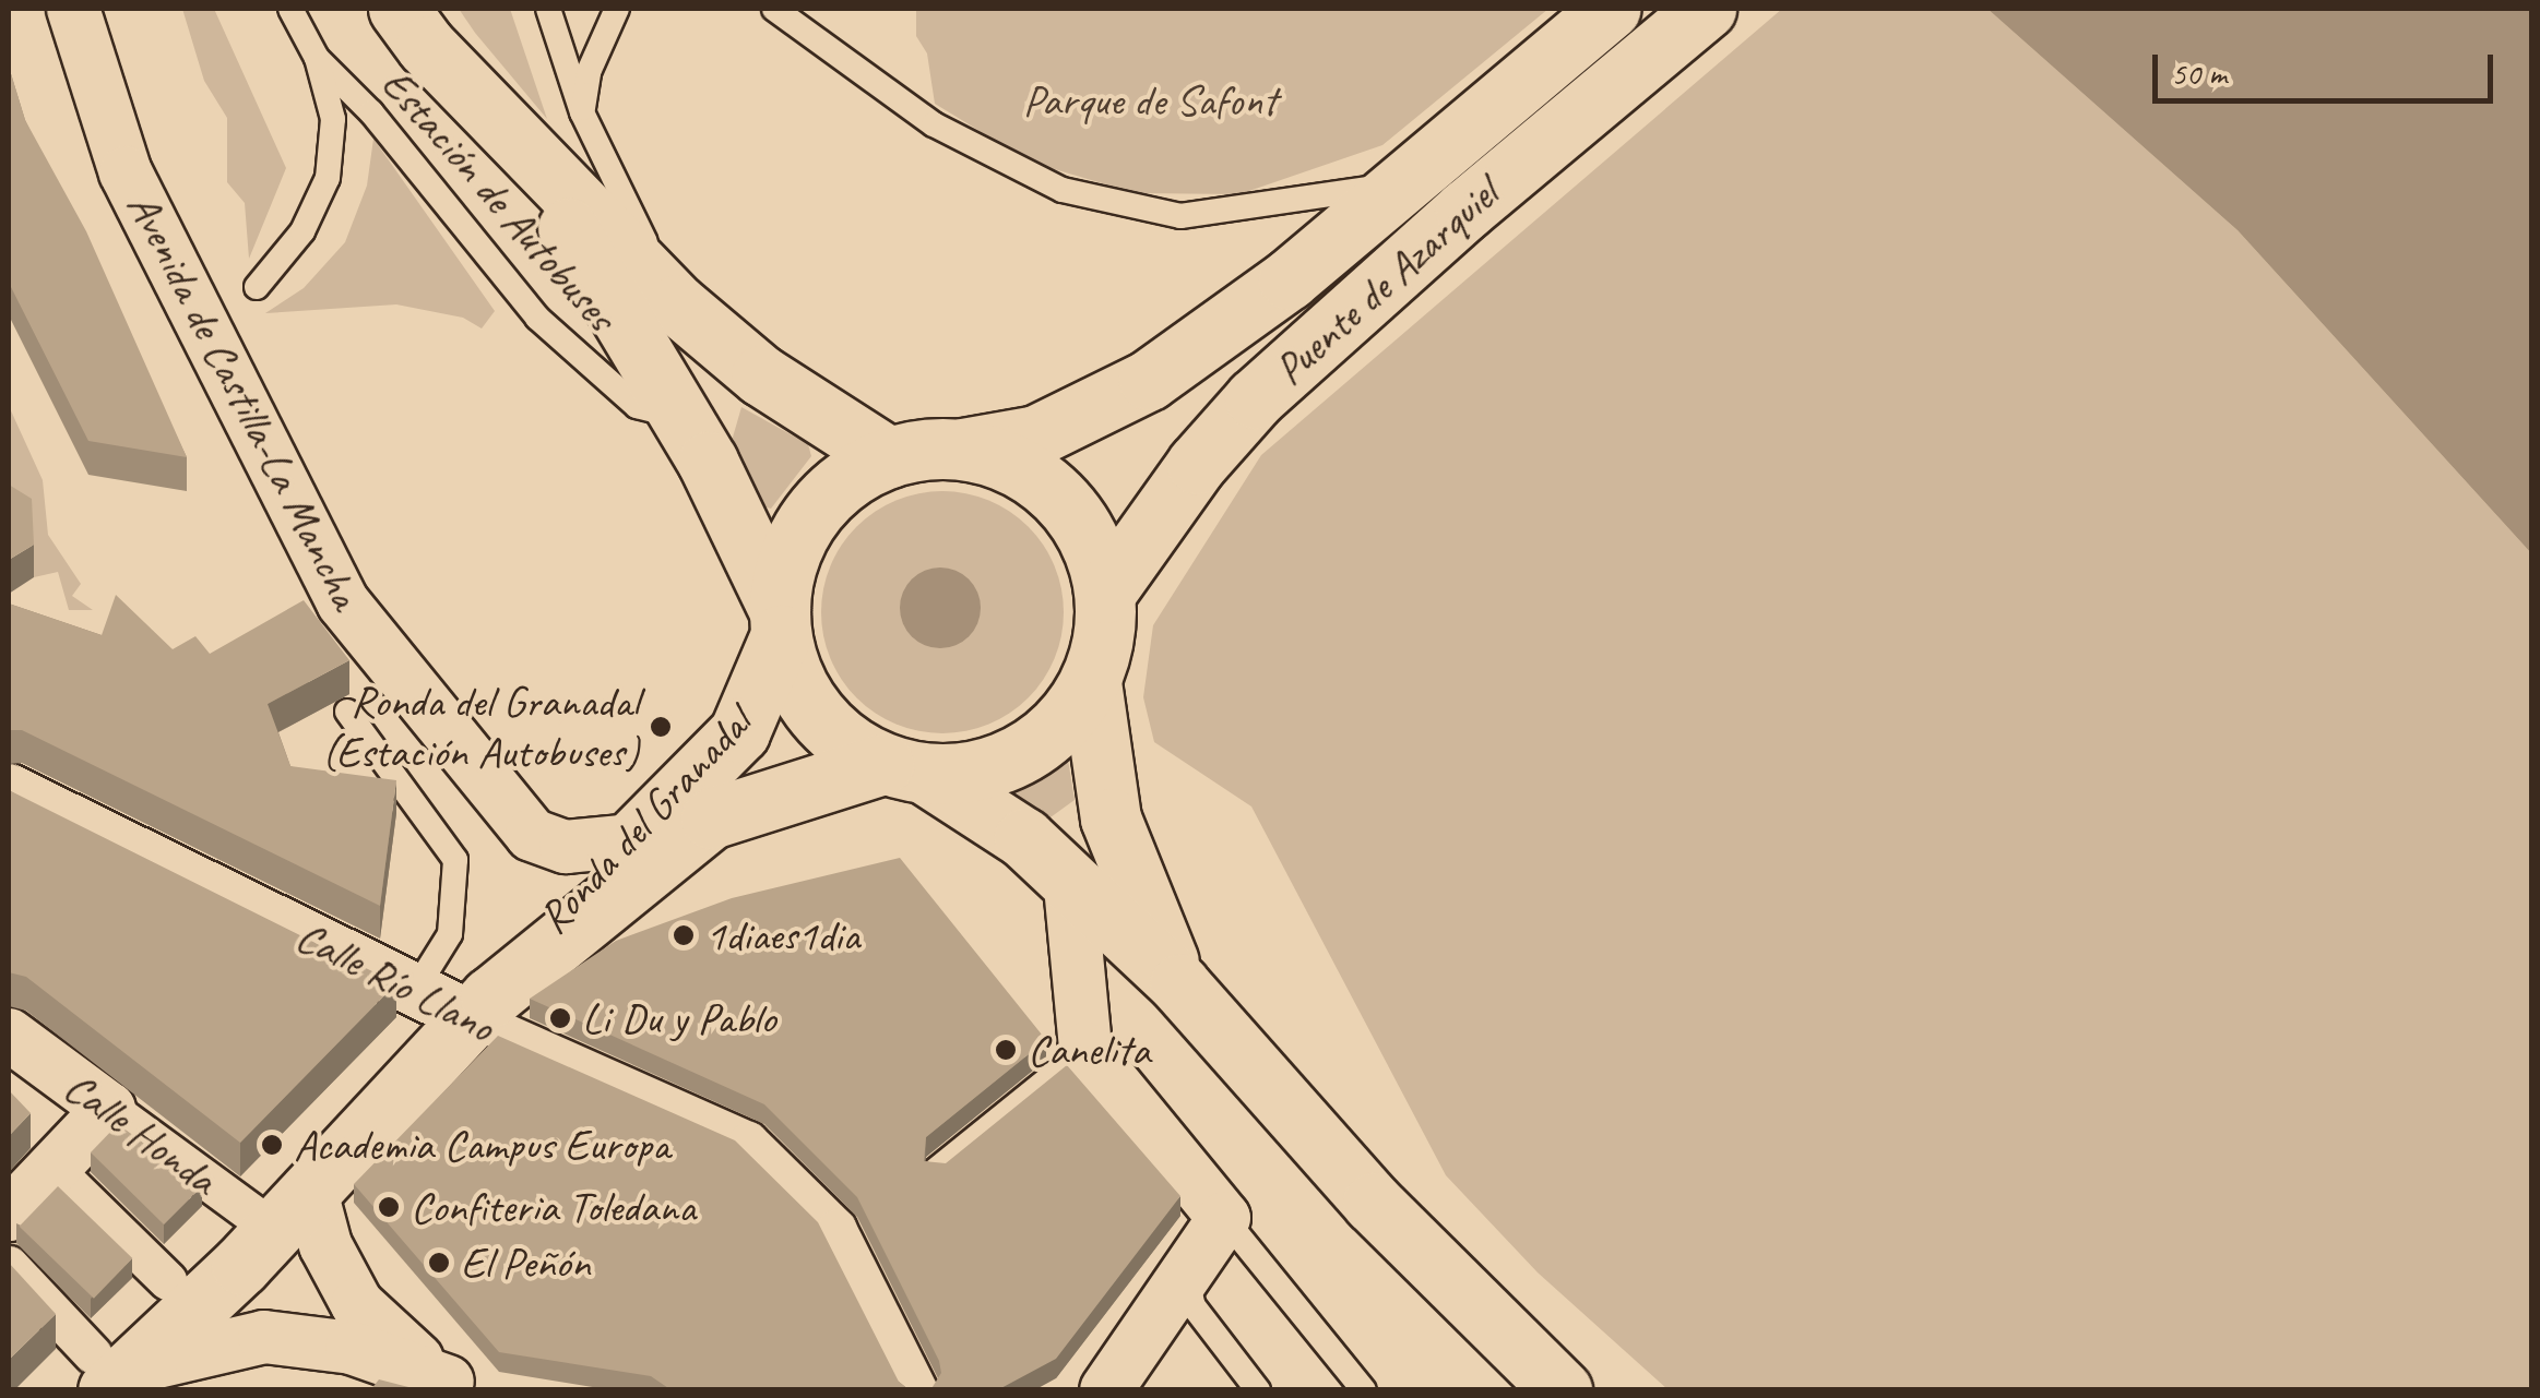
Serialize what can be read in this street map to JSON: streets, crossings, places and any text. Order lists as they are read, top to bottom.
{
  "streets": {
    "main road": ["Puente de Azarquiel", "Ronda del Granadal"],
    "street": ["Avenida de Castilla-La Mancha", "Calle Río Llano", "Calle Honda"],
    "lane": ["Estación de Autobuses"]
  },
  "crossings": [
    ["Puente de Azarquiel", "Ronda del Granadal"],
    ["Avenida de Castilla-La Mancha", "Ronda del Granadal"],
    ["Ronda del Granadal", "Calle Río Llano"],
    ["Ronda del Granadal", "Calle Honda"]
  ],
  "parks": ["Parque de Safont"],
  "places": [
    "Ronda del Granadal (Estación Autobuses)",
    "1diaes1dia",
    "Li Du y Pablo",
    "Canelita",
    "Academia Campus Europa",
    "Confiteria Toledana",
    "El Peñón"
  ],
  "scale_bar": "50 m"
}
